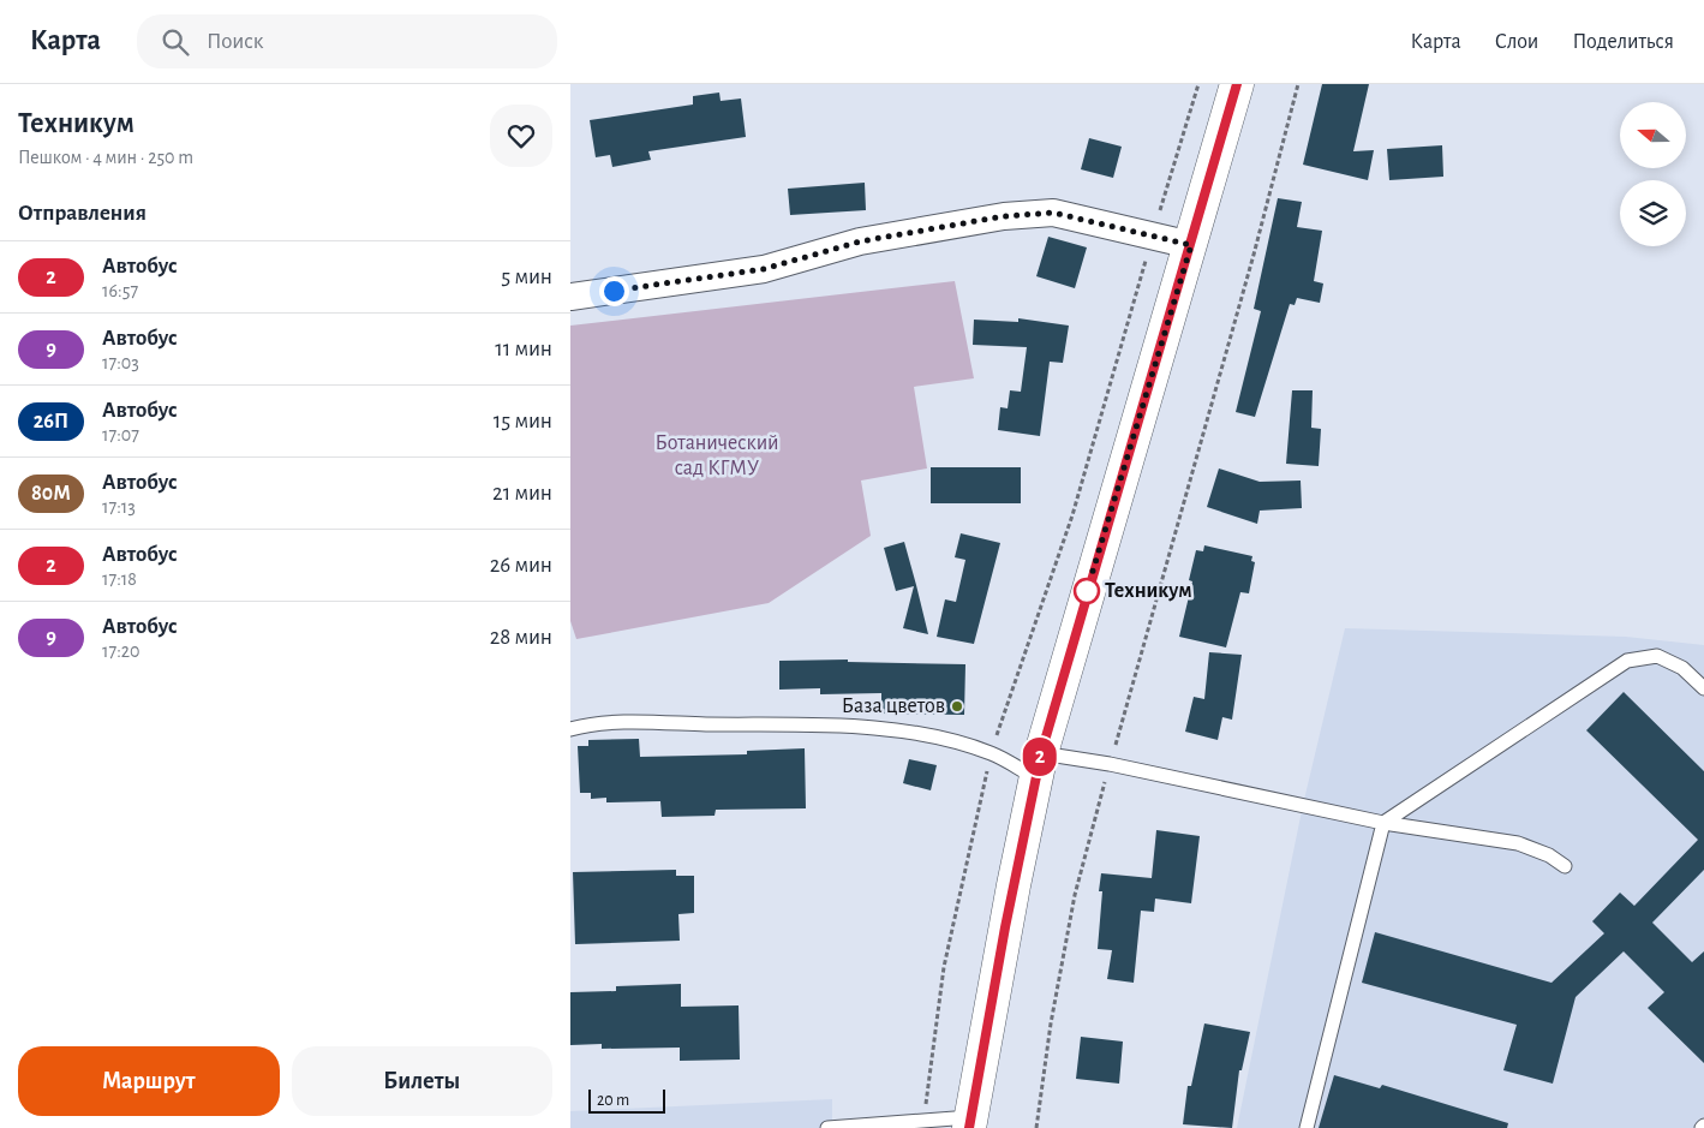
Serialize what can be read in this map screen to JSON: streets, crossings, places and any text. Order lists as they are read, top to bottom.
{
  "parks": ["Ботанический сад КГМУ"],
  "places": ["Техникум", "База цветов"],
  "lines": ["bus line 2"],
  "scale_bar": "20 m",
  "north": "left",
  "page": {
    "header": "Карта",
    "search": "Поиск",
    "nav": ["Карта", "Слои", "Поделиться"],
    "heading": [
      ["Техникум", "Пешком · 4 мин · 250 m"],
      "Отправления"
    ],
    "on_map": "2",
    "list": [
      {
        "mark": "2",
        "name": "Автобус",
        "note": "16:57",
        "value": "5 мин"
      },
      {
        "mark": "9",
        "name": "Автобус",
        "note": "17:03",
        "value": "11 мин"
      },
      {
        "mark": "26П",
        "name": "Автобус",
        "note": "17:07",
        "value": "15 мин"
      },
      {
        "mark": "80М",
        "name": "Автобус",
        "note": "17:13",
        "value": "21 мин"
      },
      {
        "mark": "2",
        "name": "Автобус",
        "note": "17:18",
        "value": "26 мин"
      },
      {
        "mark": "9",
        "name": "Автобус",
        "note": "17:20",
        "value": "28 мин"
      }
    ],
    "buttons": ["Маршрут", "Билеты"],
    "scale": "20 m"
  }
}
